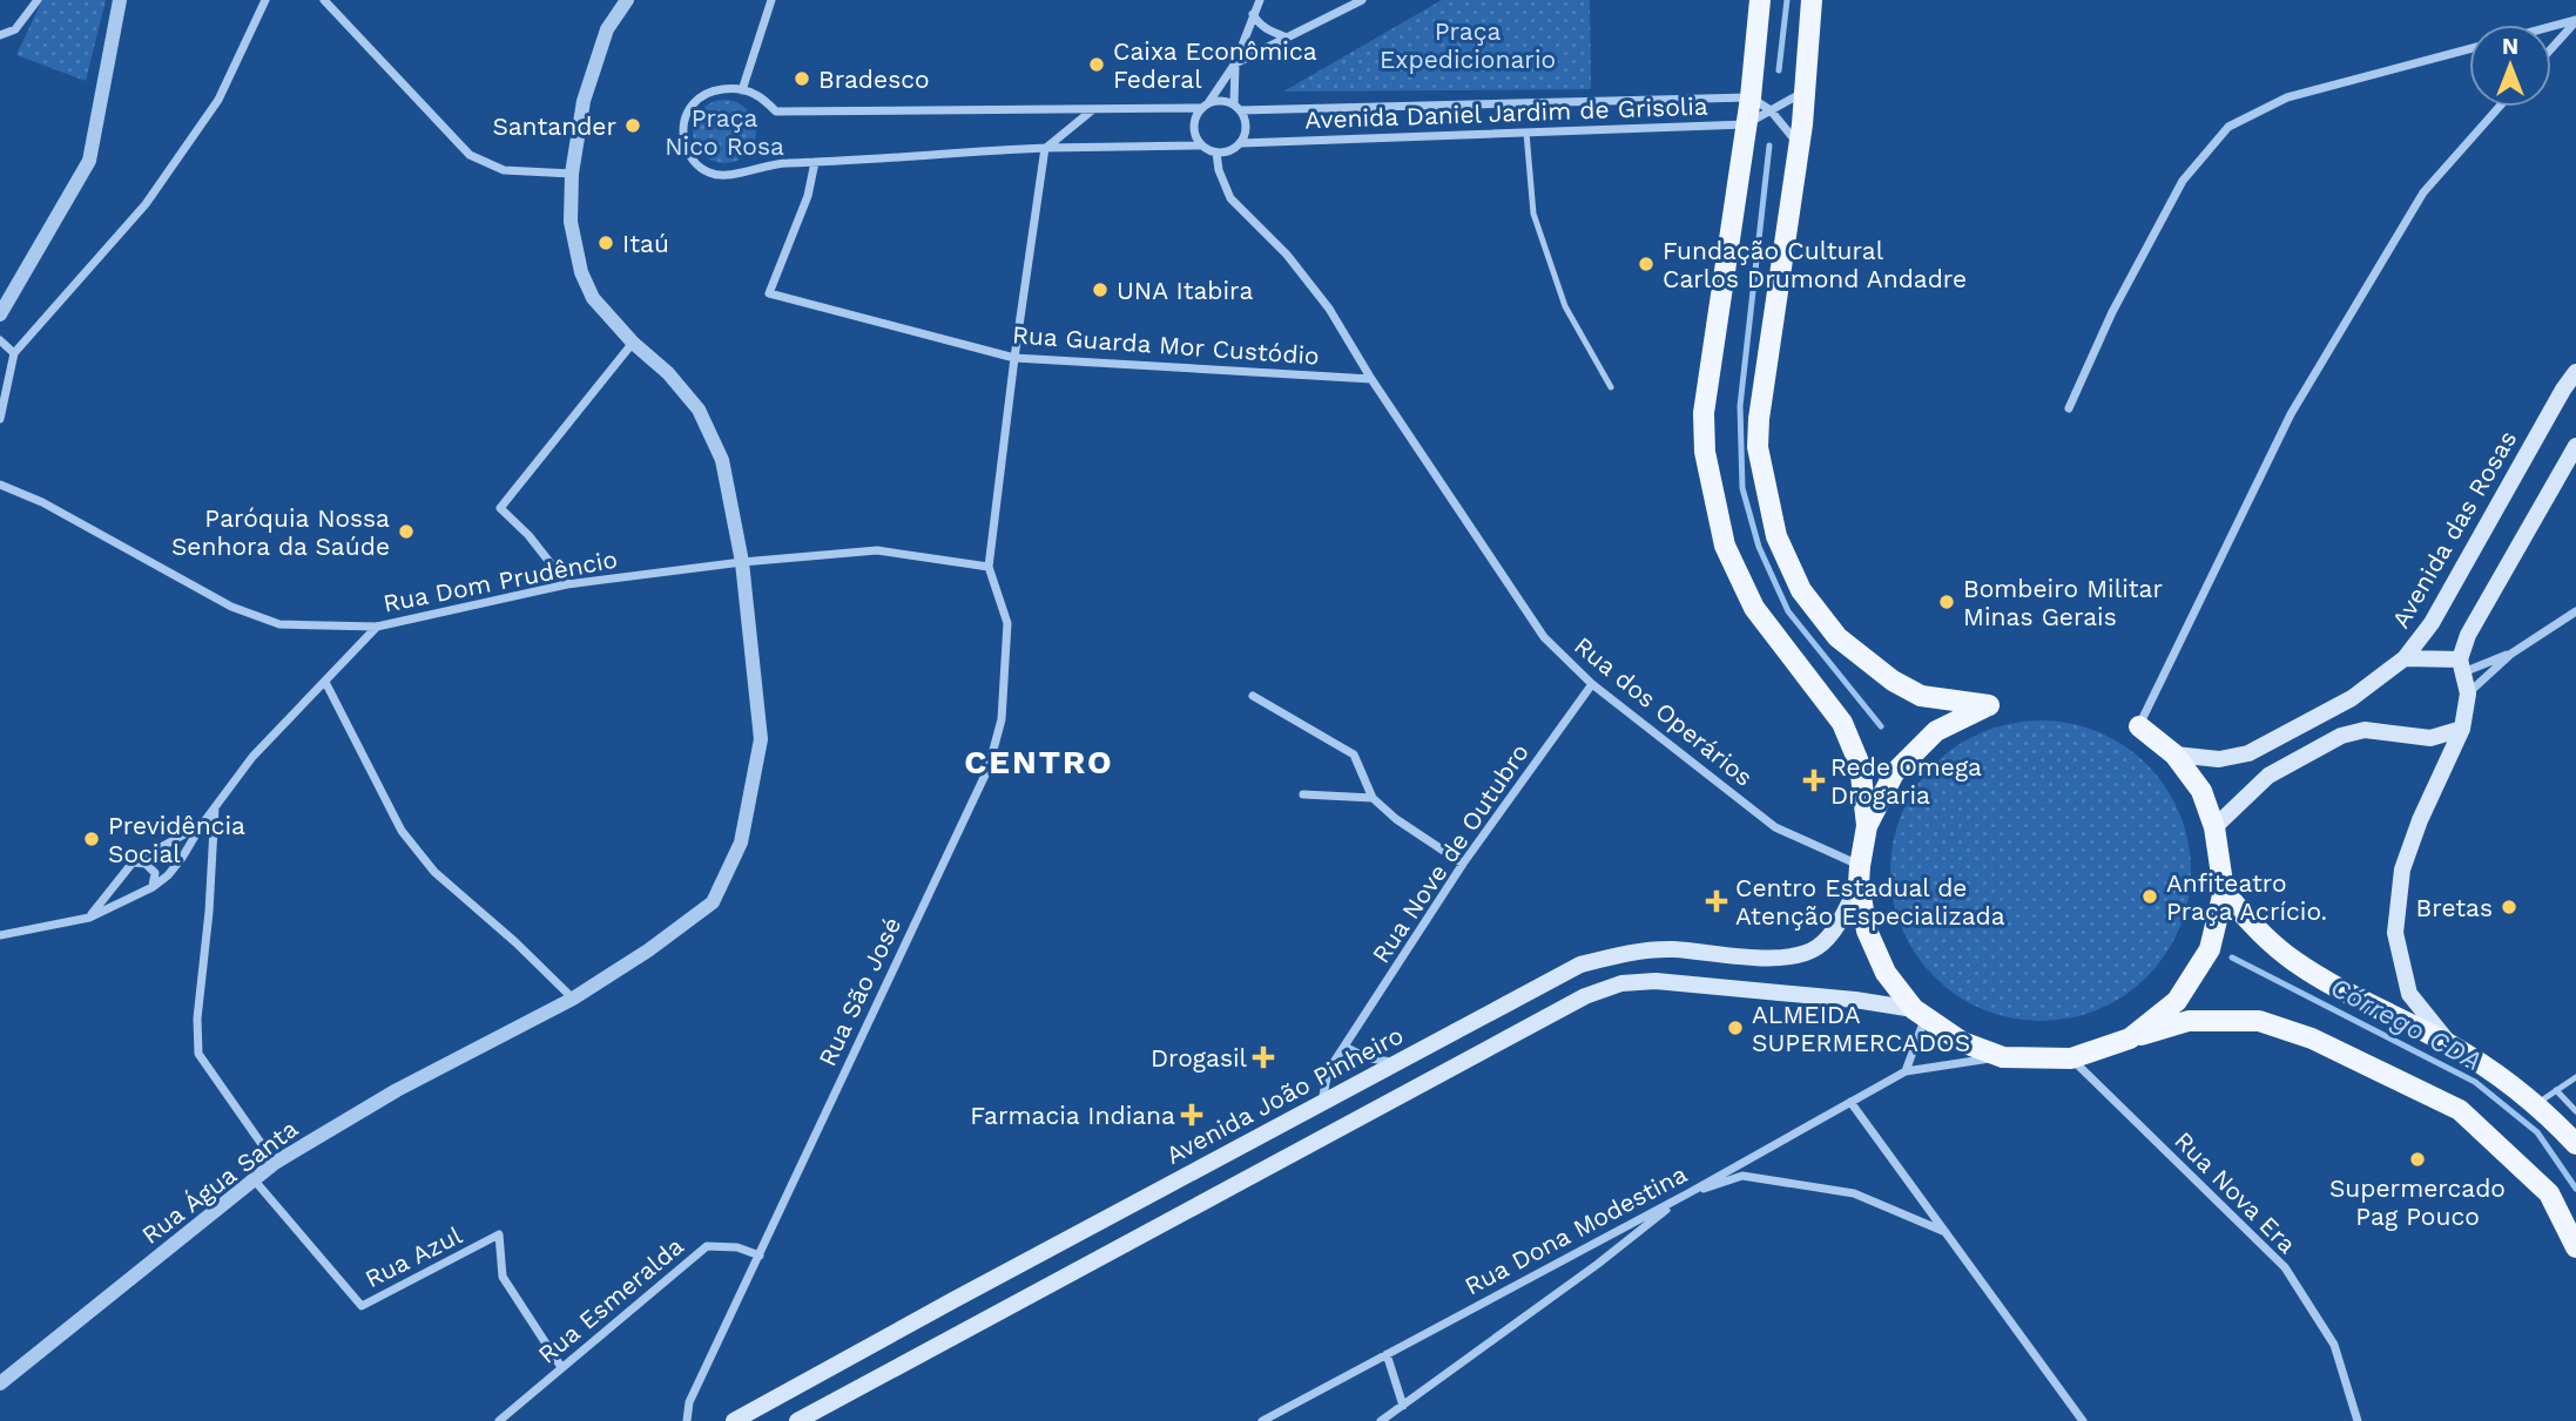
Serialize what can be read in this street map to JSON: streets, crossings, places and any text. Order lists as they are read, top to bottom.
{
  "streets": {
    "main road": ["Avenida das Rosas", "Avenida João Pinheiro"],
    "street": [
      "Avenida Daniel Jardim de Grisolia",
      "Rua Guarda Mor Custódio",
      "Rua Dom Prudêncio",
      "Rua dos Operários",
      "Rua Nove de Outubro",
      "Rua São José",
      "Rua Água Santa",
      "Rua Nova Era",
      "Rua Dona Modestina",
      "Rua Azul",
      "Rua Esmeralda"
    ]
  },
  "crossings": [
    ["Avenida Daniel Jardim de Grisolia", "Rua dos Operários"],
    ["Rua Guarda Mor Custódio", "Rua dos Operários"],
    ["Rua Dom Prudêncio", "Rua São José"],
    ["Rua Dom Prudêncio", "Rua Água Santa"],
    ["Rua dos Operários", "Rua Nove de Outubro"],
    ["Rua dos Operários", "Avenida João Pinheiro"],
    ["Rua Nove de Outubro", "Avenida João Pinheiro"],
    ["Rua São José", "Rua Esmeralda"],
    ["Rua Água Santa", "Rua Azul"],
    ["Rua Azul", "Rua Esmeralda"]
  ],
  "districts": ["CENTRO"],
  "water": ["Córrego CDA"],
  "parks": ["Praça Expedicionario", "Praça Nico Rosa"],
  "places": {
    "other": [
      "Caixa Econômica Federal",
      "Bradesco",
      "Santander",
      "Itaú",
      "Fundação Cultural Carlos Drumond Andadre",
      "UNA Itabira",
      "Paróquia Nossa Senhora da Saúde",
      "Bombeiro Militar Minas Gerais",
      "Previdência Social",
      "Anfiteatro Praça Acrício.",
      "Bretas",
      "ALMEIDA SUPERMERCADOS",
      "Supermercado Pag Pouco"
    ],
    "health": [
      "Rede Omega Drogaria",
      "Centro Estadual de Atenção Especializada",
      "Drogasil",
      "Farmacia Indiana"
    ]
  },
  "north": "top"
}
